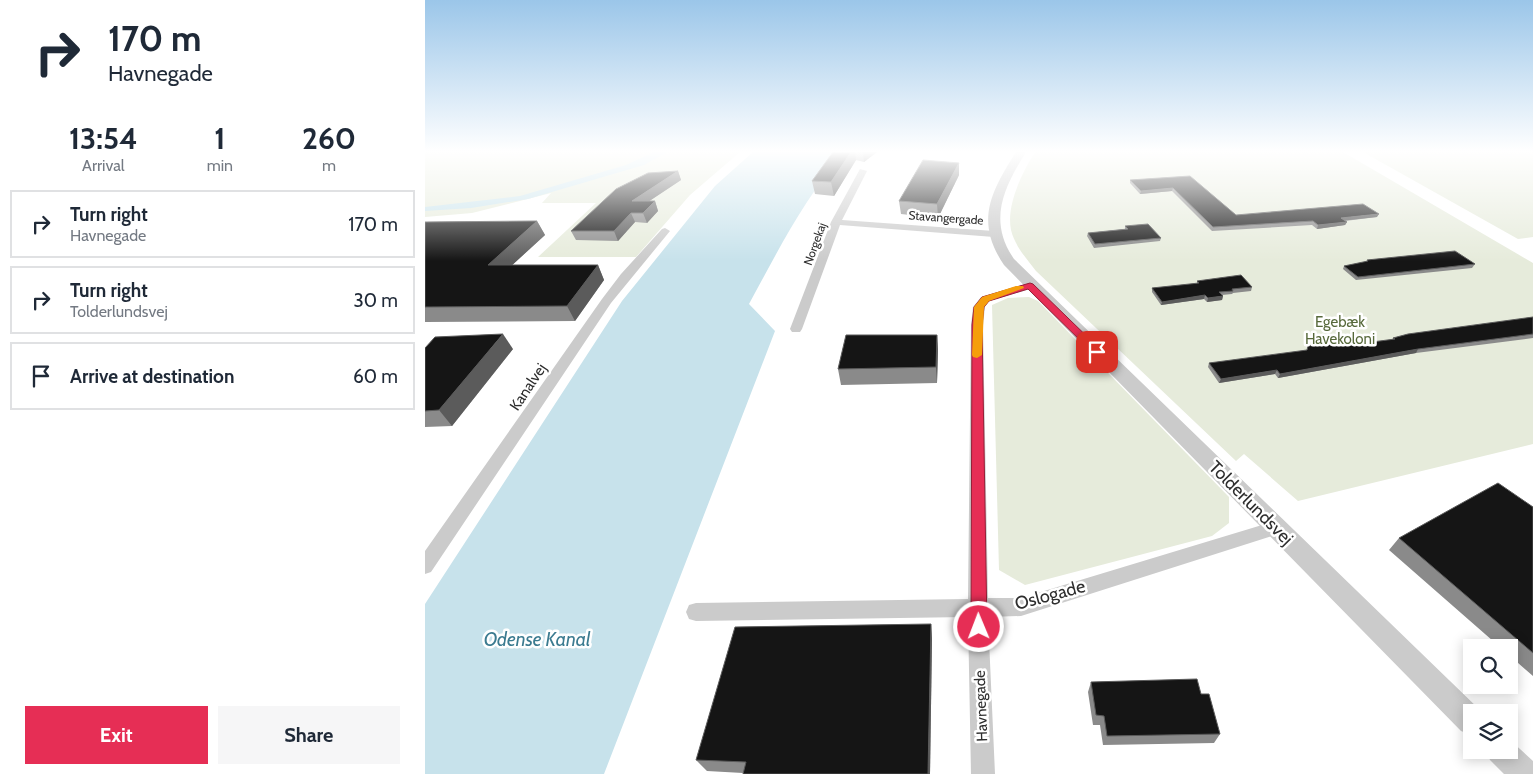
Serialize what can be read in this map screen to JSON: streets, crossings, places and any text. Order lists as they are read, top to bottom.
{
  "streets": {
    "street": [
      "Stavangergade",
      "Norgekaj",
      "Kanalvej",
      "Tolderlundsvej",
      "Oslogade",
      "Havnegade"
    ]
  },
  "crossings": [
    ["Stavangergade", "Norgekaj"],
    ["Tolderlundsvej", "Oslogade"],
    ["Tolderlundsvej", "Havnegade"],
    ["Oslogade", "Havnegade"]
  ],
  "water": ["Odense Kanal"],
  "parks": ["Egebæk Havekoloni"],
  "page": {
    "turn": ["170 m", "Havnegade"],
    "eta": [
      "13:54",
      "Arrival",
      "1",
      "min",
      "260",
      "m"
    ],
    "list": [
      {
        "name": "Turn right",
        "note": "Havnegade",
        "value": "170 m"
      },
      {
        "name": "Turn right",
        "note": "Tolderlundsvej",
        "value": "30 m"
      },
      {
        "name": "Arrive at destination",
        "value": "60 m"
      }
    ],
    "buttons": ["Exit", "Share"]
  }
}
